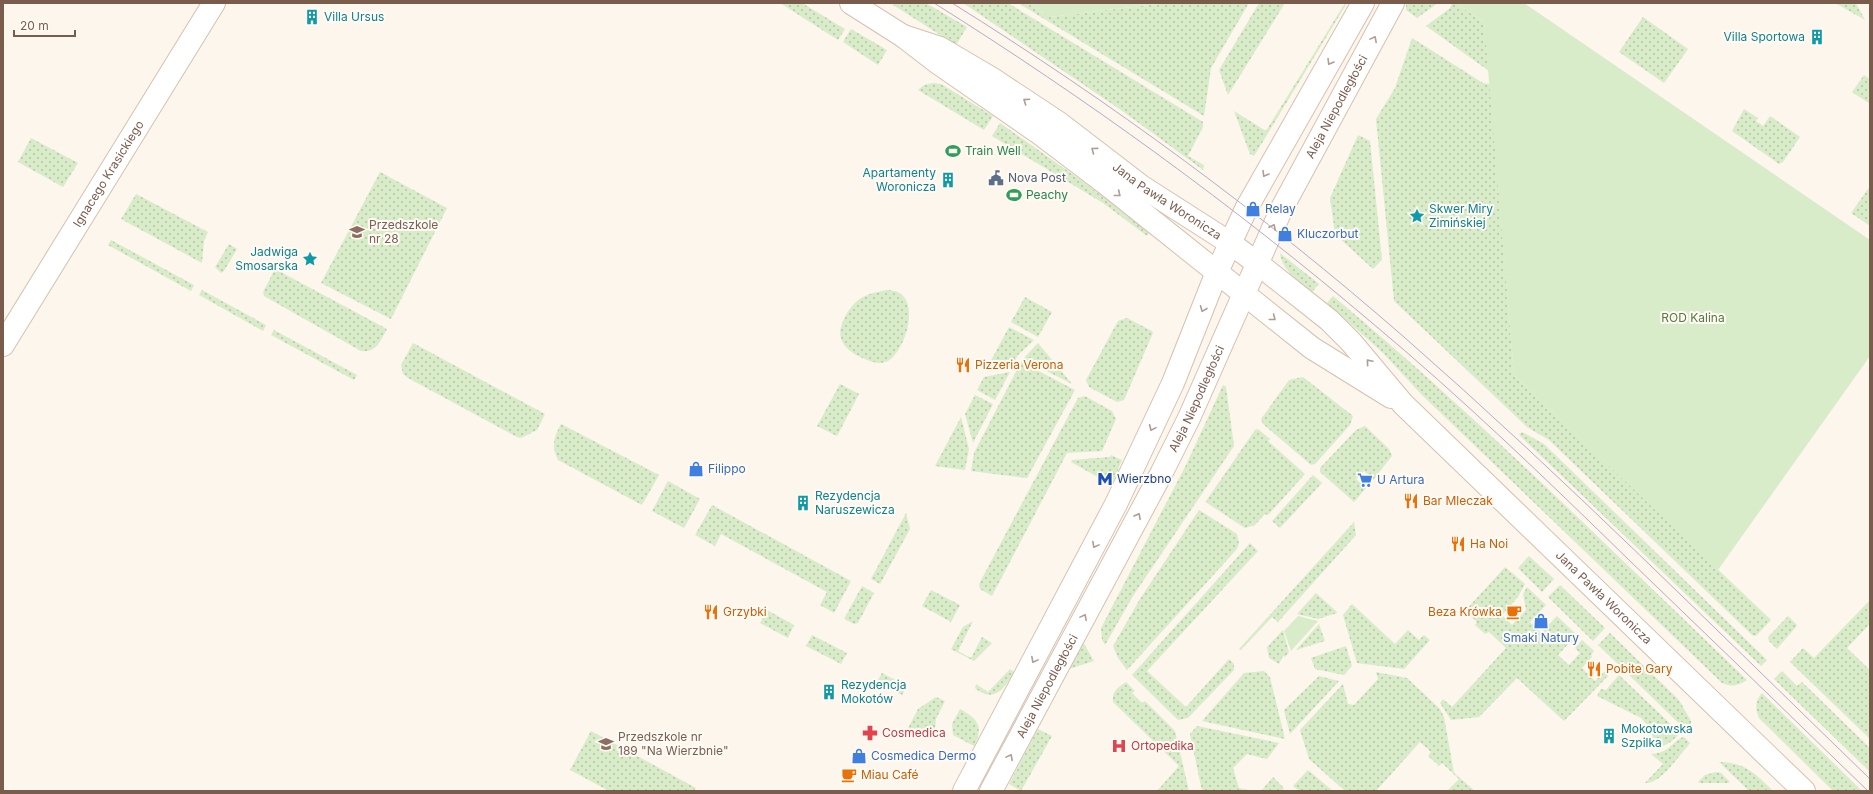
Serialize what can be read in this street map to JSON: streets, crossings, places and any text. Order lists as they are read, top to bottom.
{
  "streets": {
    "street": ["Aleja Niepodległości", "Ignacego Krasickiego", "Jana Pawła Woronicza"]
  },
  "crossings": [
    ["Aleja Niepodległości", "Jana Pawła Woronicza"]
  ],
  "parks": ["ROD Kalina"],
  "places": {
    "building": [
      "Villa Ursus",
      "Villa Sportowa",
      "Apartamenty Woronicza",
      "Rezydencja Naruszewicza",
      "Rezydencja Mokotów",
      "Mokotowska Szpilka"
    ],
    "sports": ["Train Well", "Peachy"],
    "public building": ["Nova Post"],
    "shop": [
      "Relay",
      "Kluczorbut",
      "Filippo",
      "Smaki Natury",
      "Cosmedica Dermo"
    ],
    "place": ["Skwer Miry Zimińskiej", "Jadwiga Smosarska"],
    "school or university": ["Przedszkole nr 28", "Przedszkole nr 189 \"Na Wierzbnie\""],
    "restaurant": [
      "Pizzeria Verona",
      "Bar Mleczak",
      "Ha Noi",
      "Grzybki",
      "Pobite Gary"
    ],
    "metro station": ["Wierzbno"],
    "supermarket": ["U Artura"],
    "cafe": ["Beza Krówka", "Miau Café"],
    "pharmacy": ["Cosmedica"],
    "hospital": ["Ortopedika"]
  },
  "scale_bar": "20 m"
}
